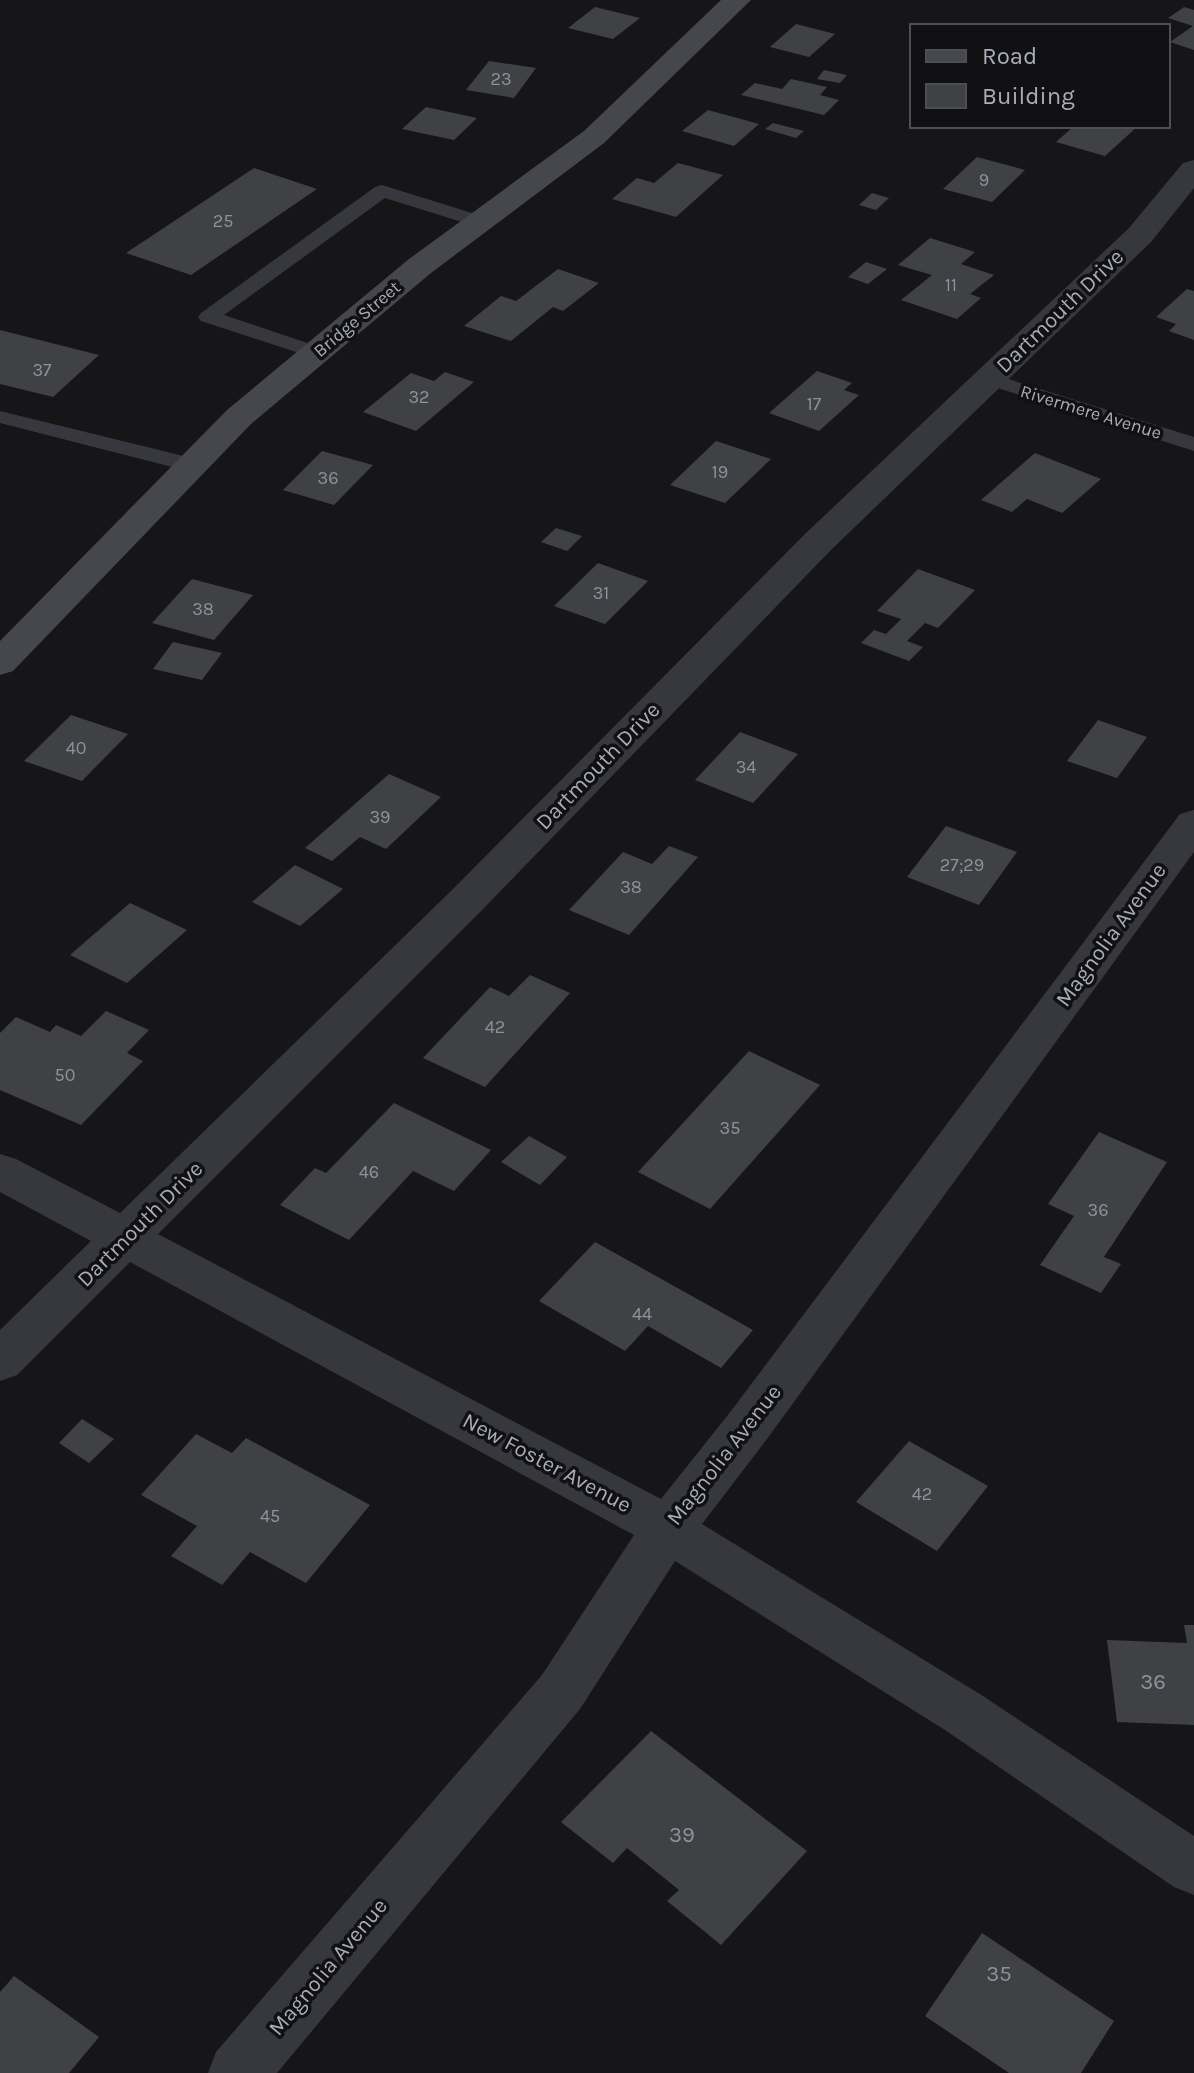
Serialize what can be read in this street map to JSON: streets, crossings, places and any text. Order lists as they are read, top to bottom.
{
  "streets": {
    "main road": ["Bridge Street"],
    "street": ["Dartmouth Drive", "Magnolia Avenue", "New Foster Avenue"],
    "lane": ["Rivermere Avenue"]
  },
  "crossings": [
    ["Dartmouth Drive", "Rivermere Avenue"],
    ["Dartmouth Drive", "New Foster Avenue"],
    ["Magnolia Avenue", "New Foster Avenue"]
  ],
  "house_numbers": [
    "23",
    "9",
    "25",
    "11",
    "37",
    "32",
    "17",
    "19",
    "36",
    "31",
    "38",
    "40",
    "34",
    "39",
    "27;29",
    "38",
    "42",
    "50",
    "35",
    "46",
    "36",
    "44",
    "42",
    "45",
    "36",
    "39",
    "35"
  ],
  "legend": ["Road", "Building"]
}
